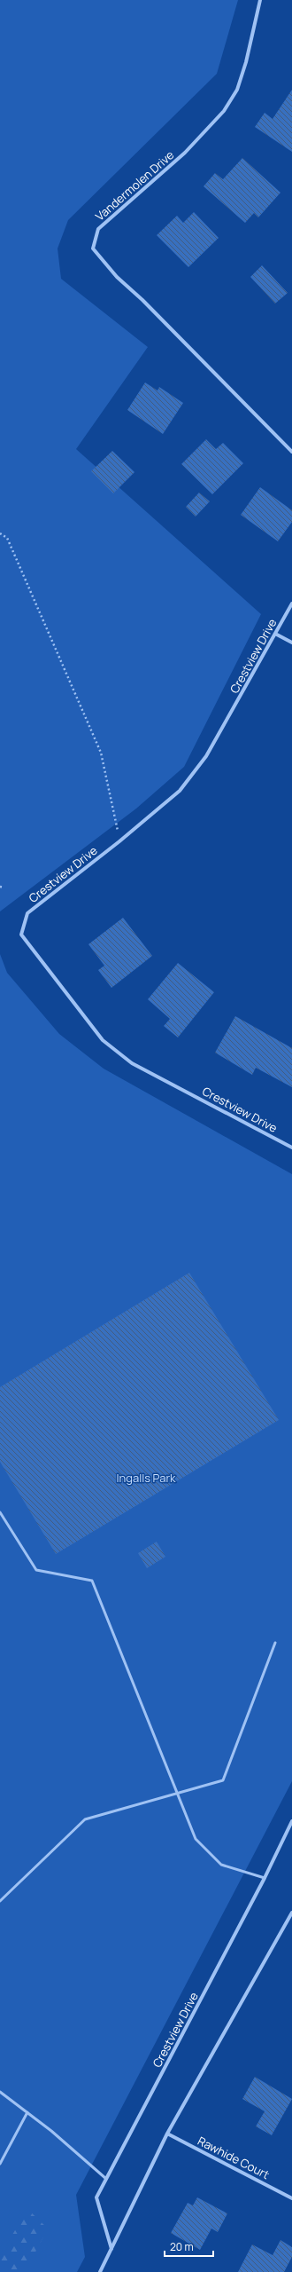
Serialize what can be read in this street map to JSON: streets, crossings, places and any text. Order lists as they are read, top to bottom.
{
  "streets": {
    "street": ["Vandermolen Drive", "Crestview Drive", "Rawhide Court"]
  },
  "parks": ["Ingalls Park"],
  "scale_bar": "20 m"
}
